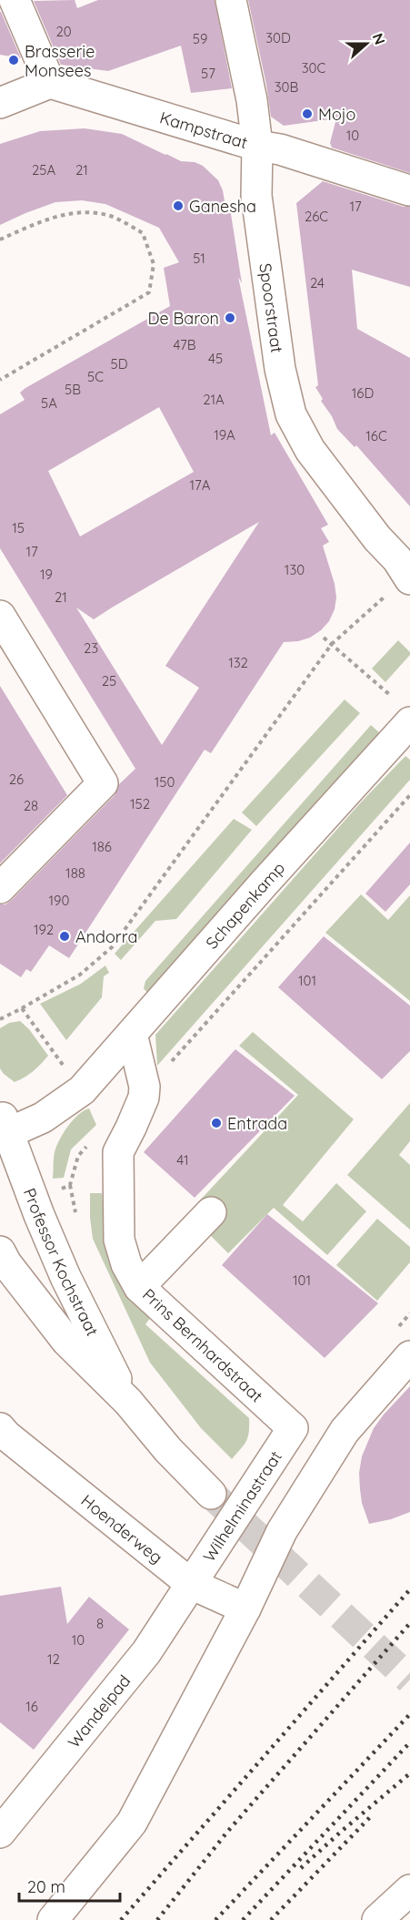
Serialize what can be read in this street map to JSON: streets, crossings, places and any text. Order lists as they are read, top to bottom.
{
  "streets": {
    "street": [
      "Kampstraat",
      "Spoorstraat",
      "Schapenkamp",
      "Professor Kochstraat",
      "Prins Bernhardstraat",
      "Wilhelminastraat",
      "Hoenderweg",
      "Wandelpad"
    ]
  },
  "crossings": [
    ["Kampstraat", "Spoorstraat"],
    ["Schapenkamp", "Professor Kochstraat"],
    ["Prins Bernhardstraat", "Wilhelminastraat"],
    ["Wilhelminastraat", "Hoenderweg"],
    ["Wilhelminastraat", "Wandelpad"],
    ["Hoenderweg", "Wandelpad"]
  ],
  "places": [
    "Brasserie Monsees",
    "Mojo",
    "Ganesha",
    "De Baron",
    "Andorra",
    "Entrada"
  ],
  "house_numbers": [
    "20",
    "30D",
    "59",
    "30C",
    "57",
    "30B",
    "10",
    "25A",
    "21",
    "17",
    "26C",
    "51",
    "24",
    "47B",
    "45",
    "5D",
    "5C",
    "5B",
    "16D",
    "21A",
    "5A",
    "19A",
    "16C",
    "17A",
    "15",
    "17",
    "130",
    "19",
    "21",
    "23",
    "132",
    "25",
    "26",
    "150",
    "152",
    "28",
    "186",
    "188",
    "190",
    "192",
    "101",
    "41",
    "101",
    "8",
    "10",
    "12",
    "16"
  ],
  "scale_bar": "20 m",
  "north": "right"
}
